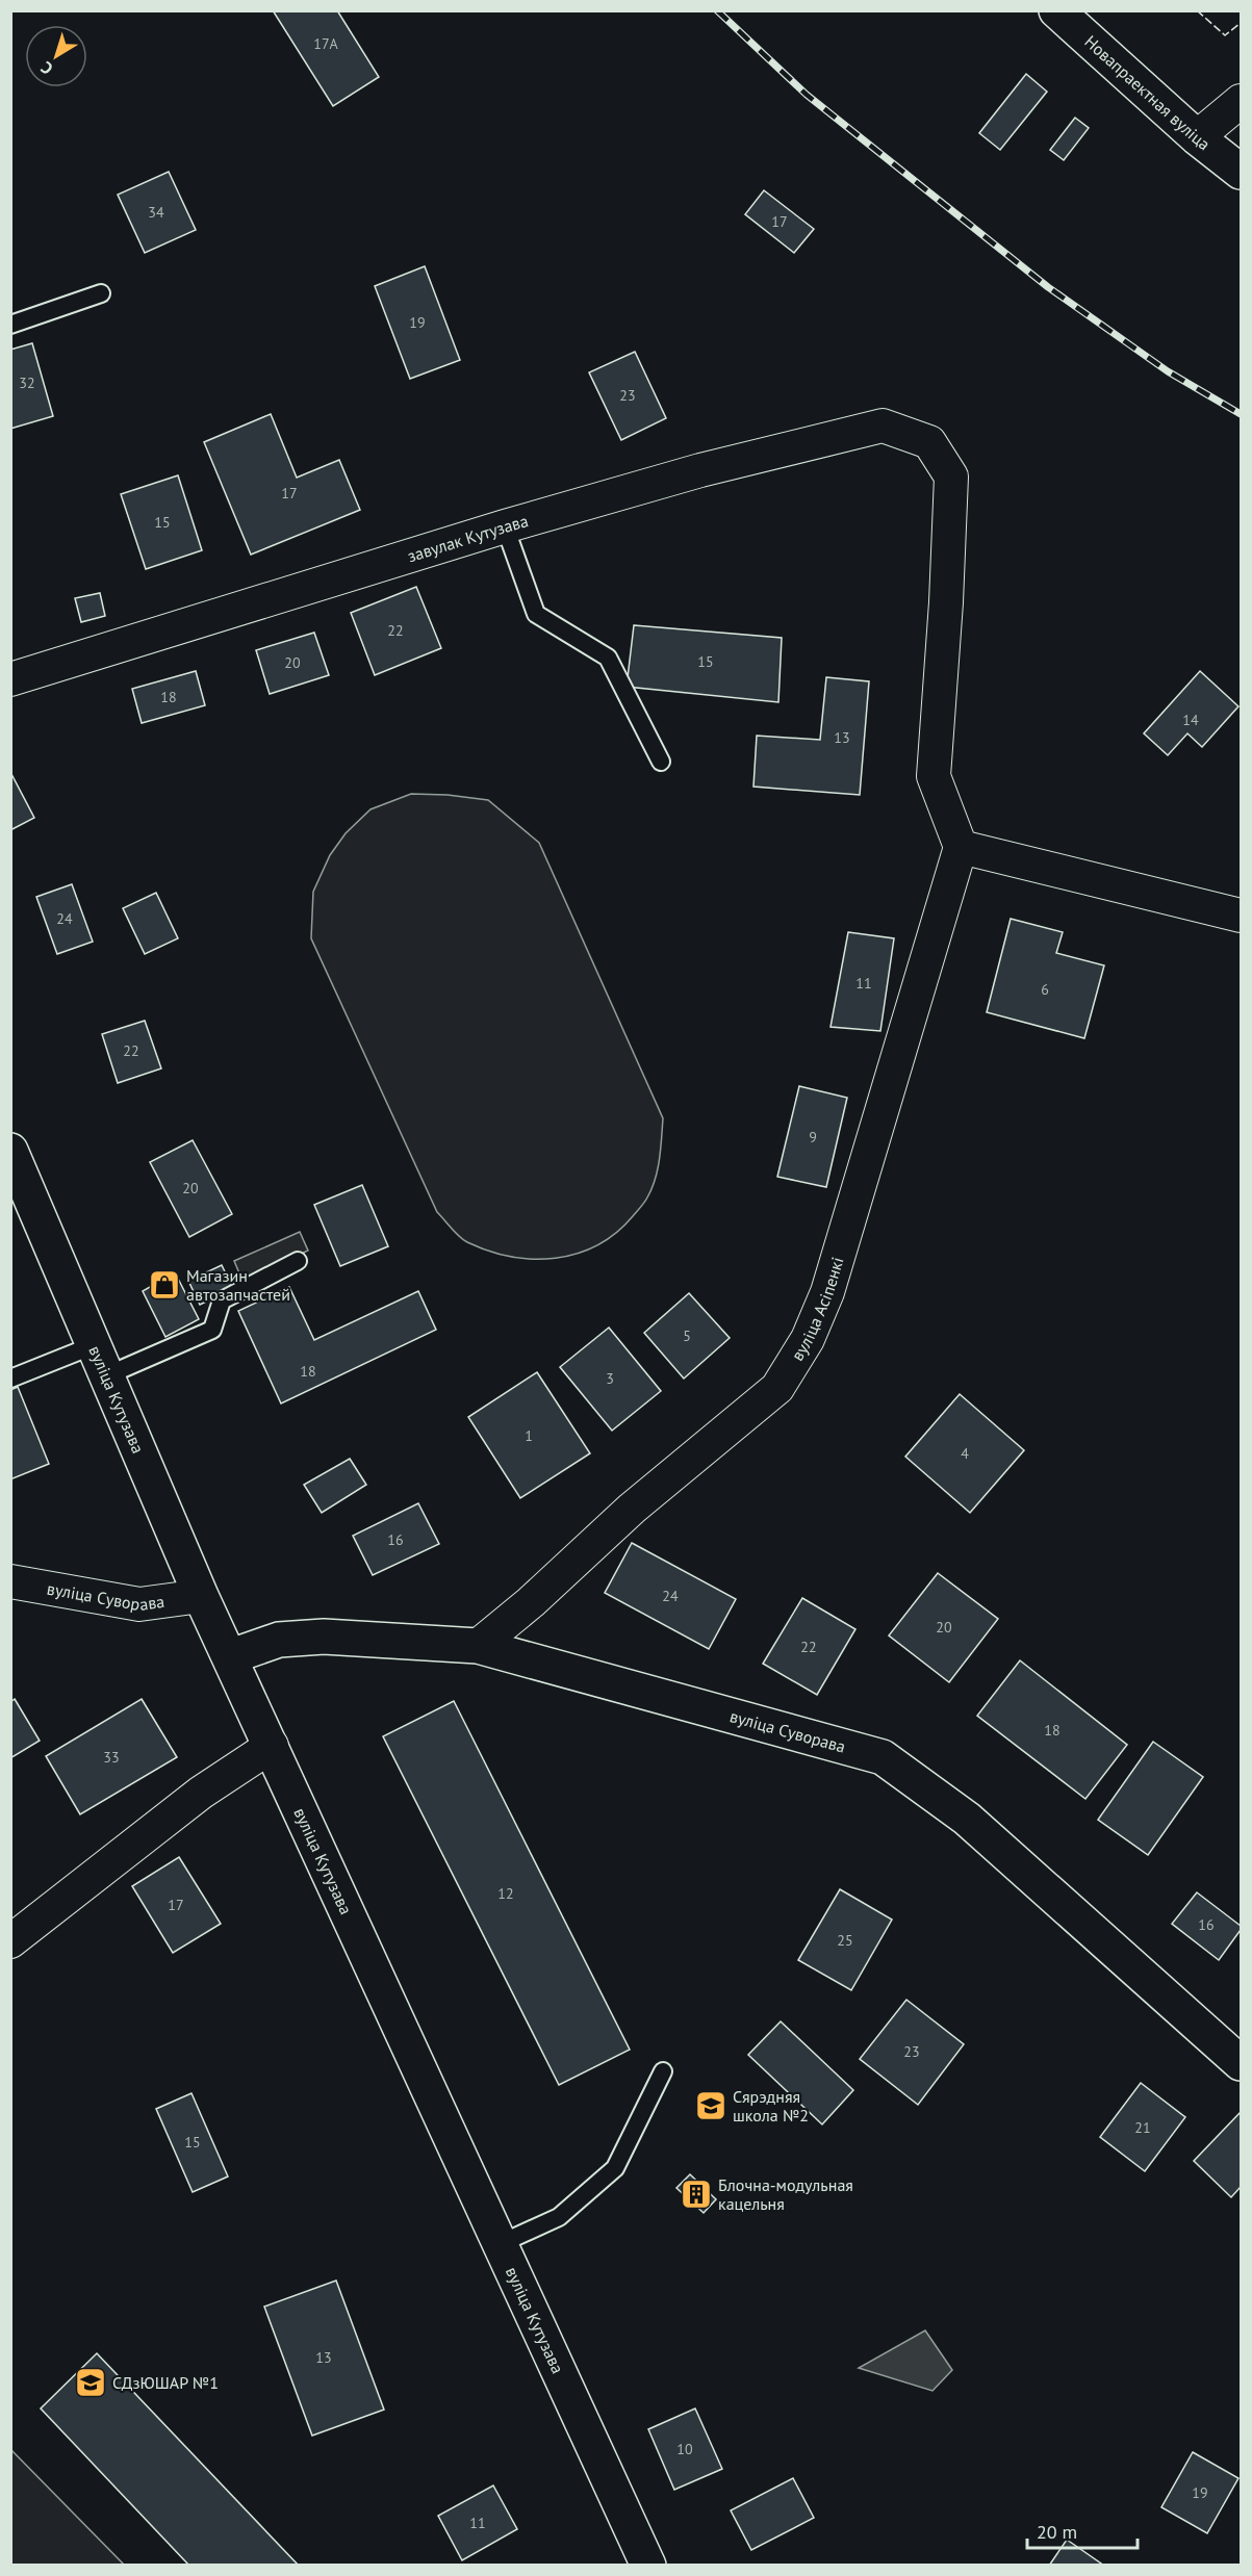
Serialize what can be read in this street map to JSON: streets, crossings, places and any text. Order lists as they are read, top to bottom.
{
  "streets": {
    "main road": ["Новапраектная вуліца", "вуліца Кутузава", "вуліца Суворава"],
    "street": ["завулак Кутузава", "вуліца Асіпенкі"]
  },
  "crossings": [
    ["завулак Кутузава", "вуліца Асіпенкі"],
    ["вуліца Асіпенкі", "вуліца Суворава"],
    ["вуліца Кутузава", "вуліца Суворава"]
  ],
  "places": {
    "shop": ["Магазин автозапчастей"],
    "school or university": ["Сярэдняя школа №2", "СДзЮШАР №1"],
    "building": ["Блочна-модульная кацельня"]
  },
  "house_numbers": [
    "17А",
    "34",
    "17",
    "19",
    "32",
    "23",
    "17",
    "15",
    "22",
    "15",
    "20",
    "18",
    "14",
    "13",
    "24",
    "11",
    "6",
    "22",
    "9",
    "20",
    "5",
    "18",
    "3",
    "1",
    "4",
    "16",
    "24",
    "20",
    "22",
    "18",
    "33",
    "12",
    "17",
    "16",
    "25",
    "23",
    "21",
    "15",
    "13",
    "10",
    "19",
    "11"
  ],
  "scale_bar": "20 m",
  "north": "bottom left"
}
